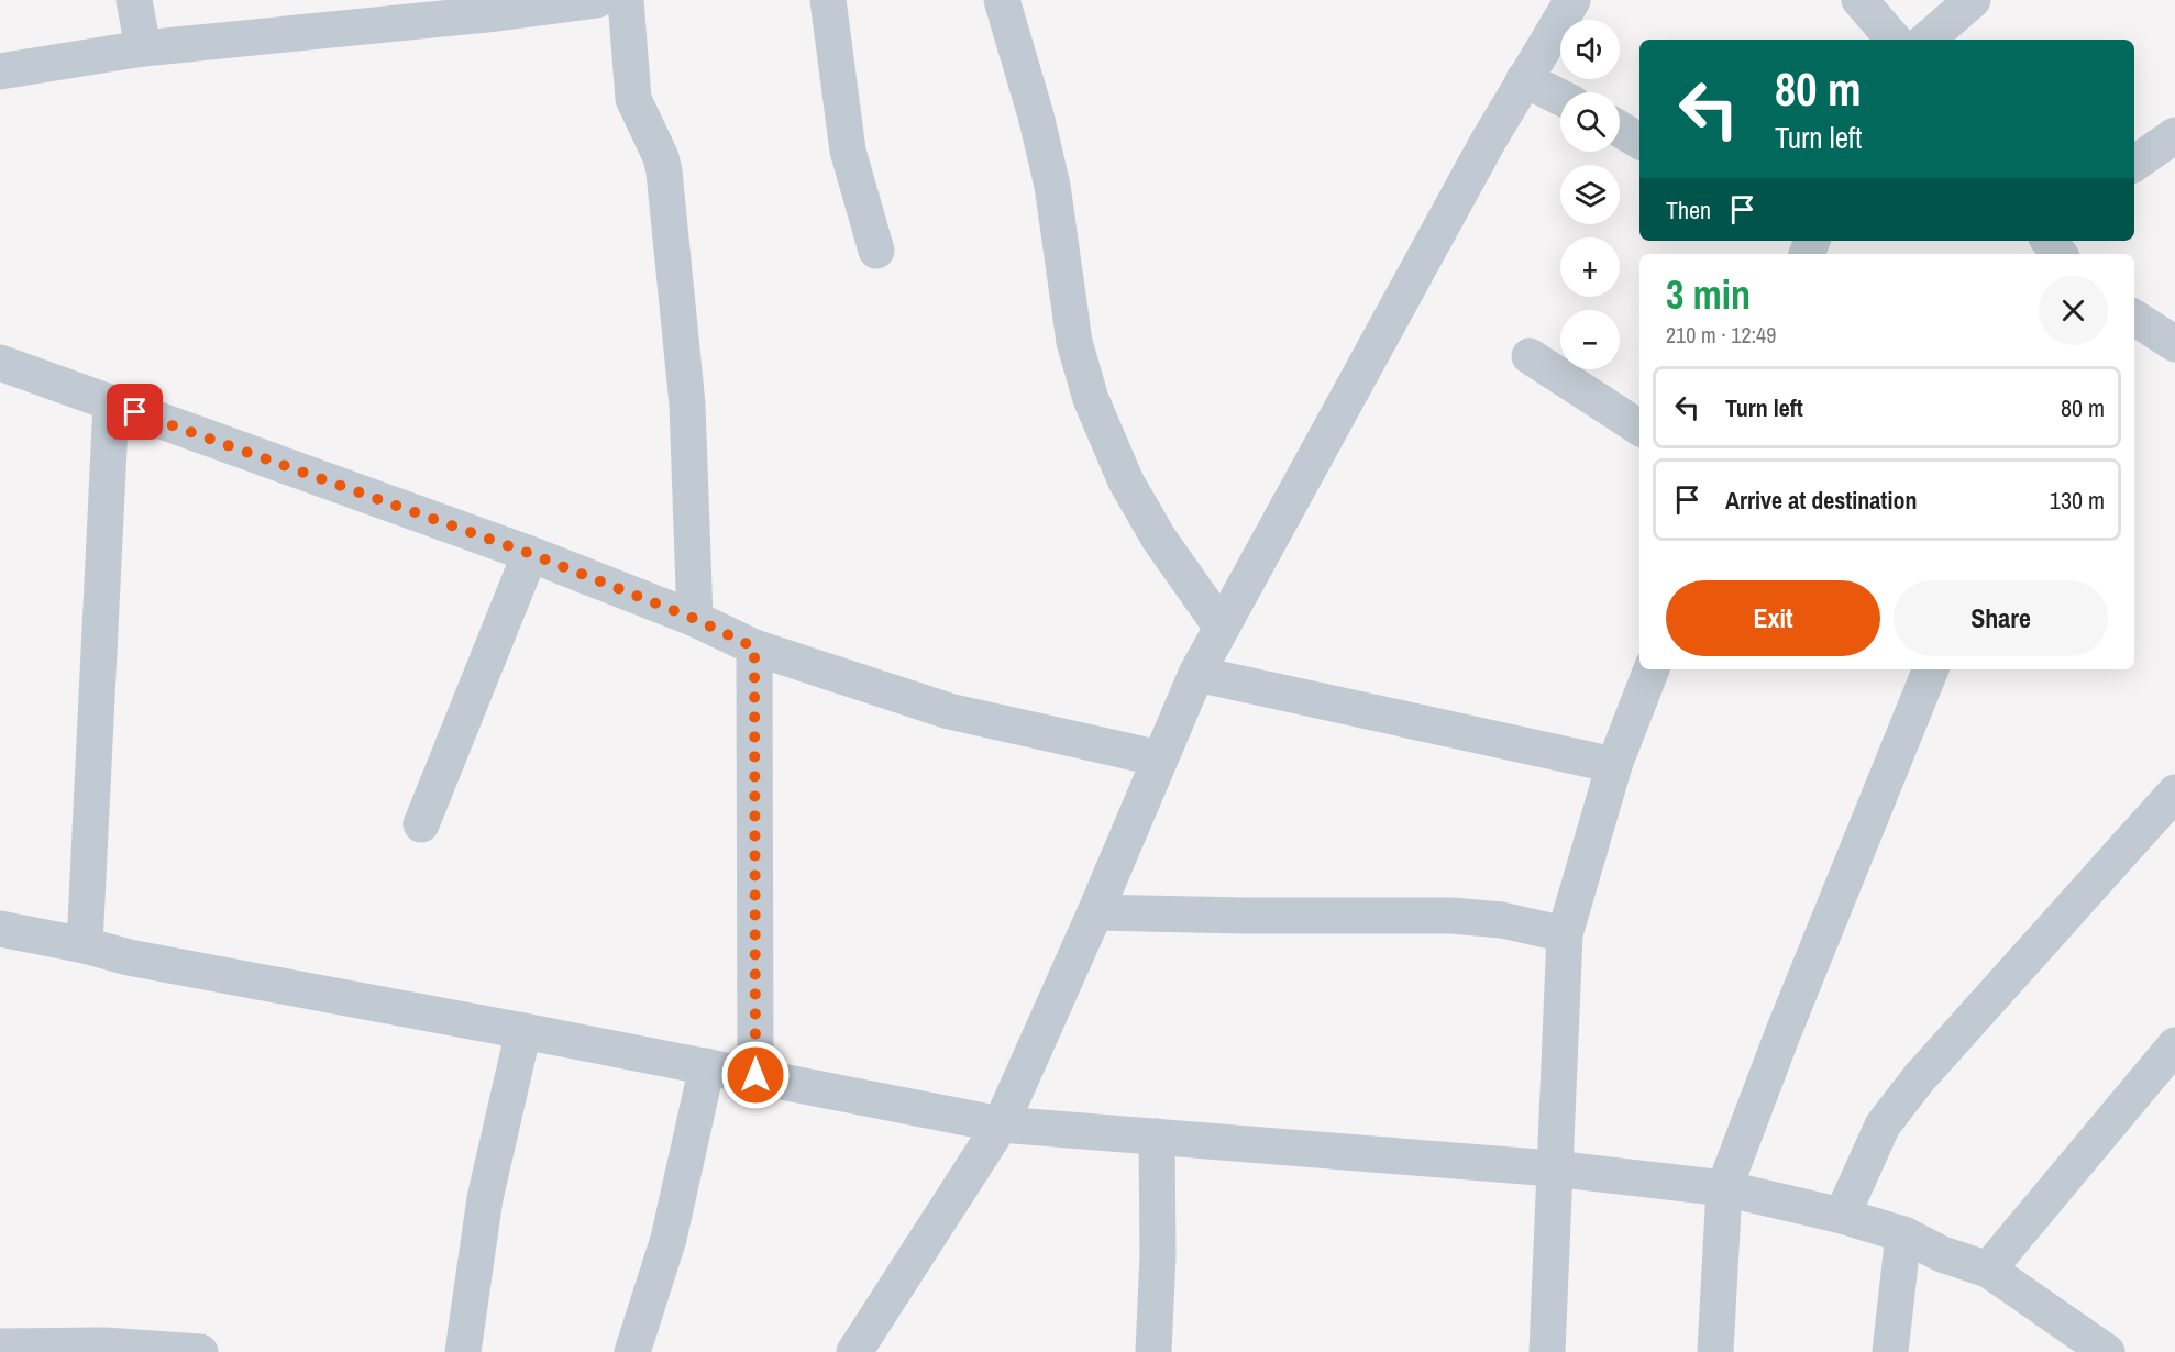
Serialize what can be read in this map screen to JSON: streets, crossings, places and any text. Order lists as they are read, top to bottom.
{
  "page": {
    "map_buttons": ["+", "−"],
    "turn": ["80 m", "Turn left"],
    "then": "Then",
    "heading": ["3 min", "210 m · 12:49"],
    "list": [
      {
        "name": "Turn left",
        "value": "80 m"
      },
      {
        "name": "Arrive at destination",
        "value": "130 m"
      }
    ],
    "buttons": ["Exit", "Share"]
  }
}
